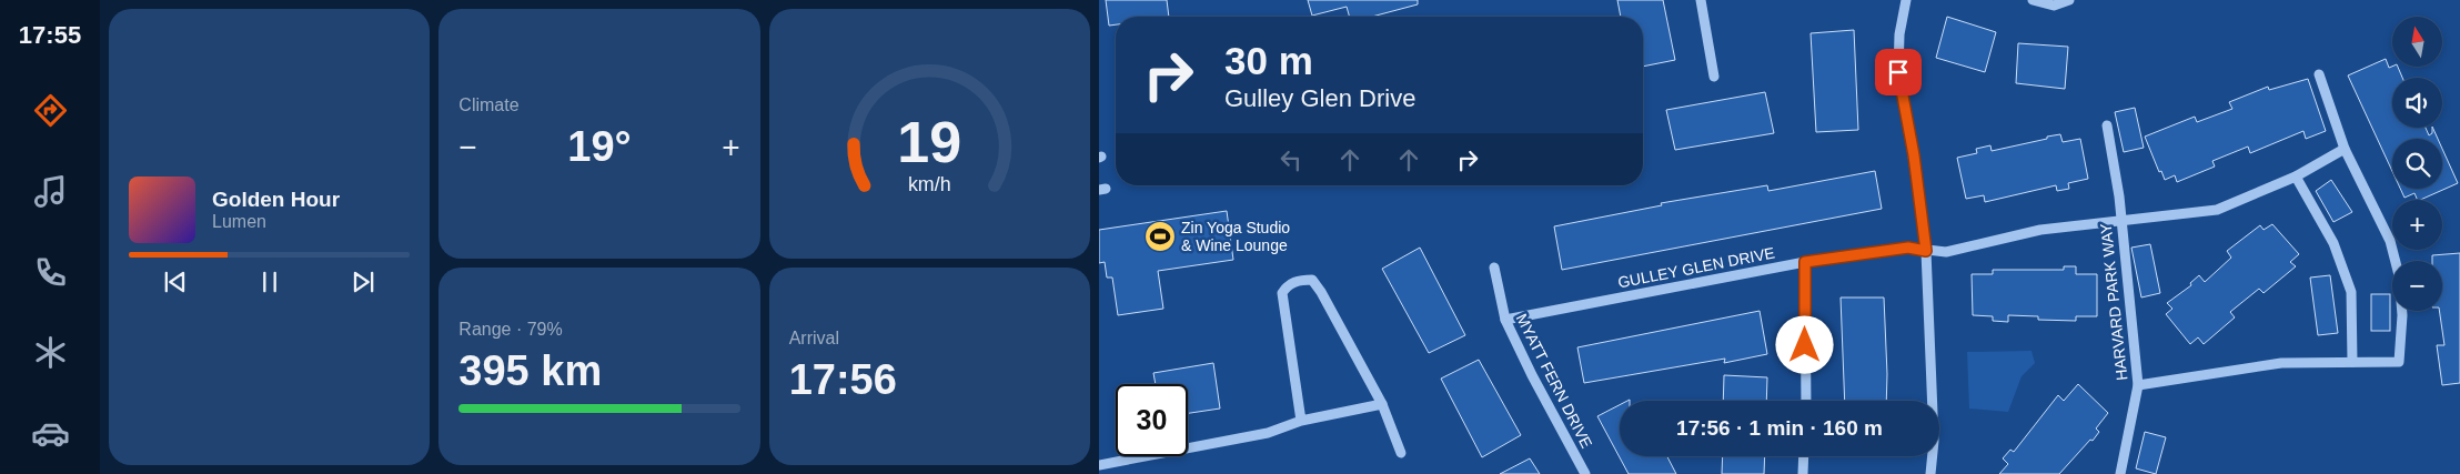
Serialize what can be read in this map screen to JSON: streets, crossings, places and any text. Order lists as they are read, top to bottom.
{
  "streets": {
    "street": ["GULLEY GLEN DRIVE", "HARVARD PARK WAY", "MYATT FERN DRIVE"]
  },
  "crossings": [
    ["GULLEY GLEN DRIVE", "HARVARD PARK WAY"],
    ["GULLEY GLEN DRIVE", "MYATT FERN DRIVE"]
  ],
  "places": {
    "sports": ["Zin Yoga Studio & Wine Lounge"]
  },
  "north": "top",
  "page": {
    "tabs": "17:55",
    "tile": [
      "Climate",
      ["Range · 79%", "395 km"],
      ["Arrival", "17:56"]
    ],
    "map_buttons": ["+", "−"],
    "turn": ["30 m", "Gulley Glen Drive"],
    "heat": ["−", "19°", "+"],
    "song": ["Golden Hour", "Lumen"],
    "limit": "30",
    "trip": "17:56 · 1 min · 160 m",
    "gauge": ["19", "km/h"]
  }
}
